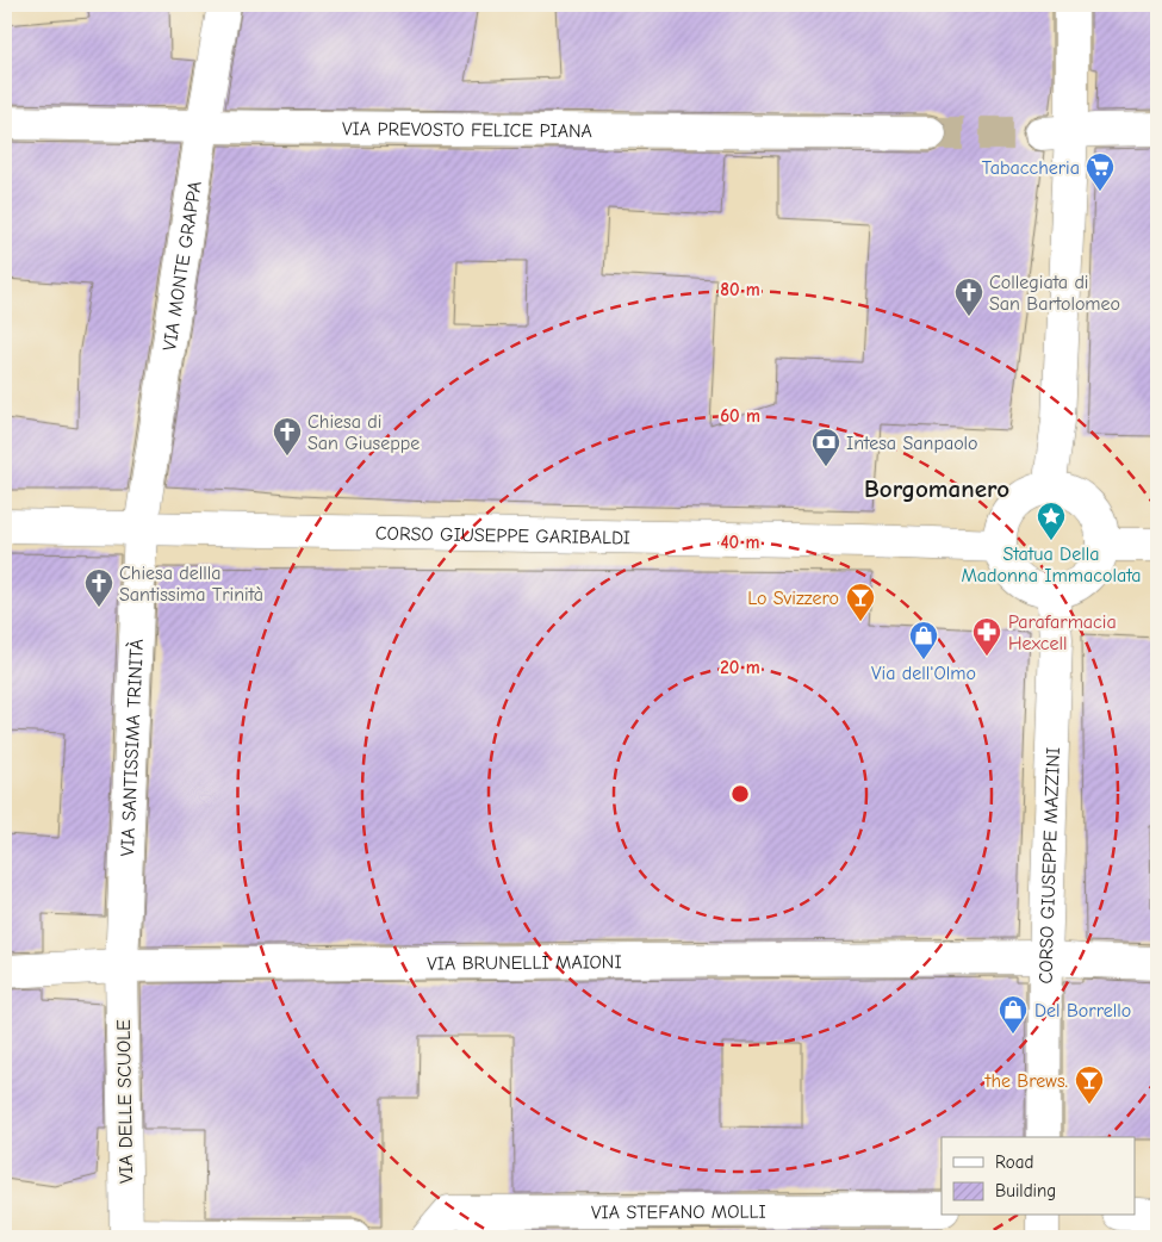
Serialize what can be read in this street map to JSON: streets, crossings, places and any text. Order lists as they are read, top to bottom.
{
  "streets": {
    "street": [
      "VIA PREVOSTO FELICE PIANA",
      "VIA MONTE GRAPPA",
      "CORSO GIUSEPPE GARIBALDI",
      "VIA SANTISSIMA TRINITÀ",
      "CORSO GIUSEPPE MAZZINI",
      "VIA BRUNELLI MAIONI",
      "VIA DELLE SCUOLE",
      "VIA STEFANO MOLLI"
    ]
  },
  "crossings": [
    ["VIA PREVOSTO FELICE PIANA", "VIA MONTE GRAPPA"],
    ["VIA MONTE GRAPPA", "CORSO GIUSEPPE GARIBALDI"],
    ["VIA MONTE GRAPPA", "VIA SANTISSIMA TRINITÀ"],
    ["CORSO GIUSEPPE GARIBALDI", "VIA SANTISSIMA TRINITÀ"],
    ["CORSO GIUSEPPE GARIBALDI", "CORSO GIUSEPPE MAZZINI"],
    ["VIA SANTISSIMA TRINITÀ", "VIA BRUNELLI MAIONI"],
    ["VIA SANTISSIMA TRINITÀ", "VIA DELLE SCUOLE"],
    ["CORSO GIUSEPPE MAZZINI", "VIA BRUNELLI MAIONI"],
    ["VIA BRUNELLI MAIONI", "VIA DELLE SCUOLE"]
  ],
  "districts": ["Borgomanero"],
  "places": {
    "supermarket": ["Tabaccheria"],
    "church": ["Collegiata di San Bartolomeo", "Chiesa di San Giuseppe", "Chiesa dellla Santissima Trinità"],
    "bank": ["Intesa Sanpaolo"],
    "place": ["Statua Della Madonna Immacolata"],
    "bar": ["Lo Svizzero", "the Brews."],
    "pharmacy": ["Parafarmacia Hexcell"],
    "shop": ["Via dell'Olmo", "Del Borrello"]
  },
  "legend": ["Road", "Building"],
  "rings": [
    "80 m",
    "60 m",
    "40 m",
    "20 m"
  ]
}
